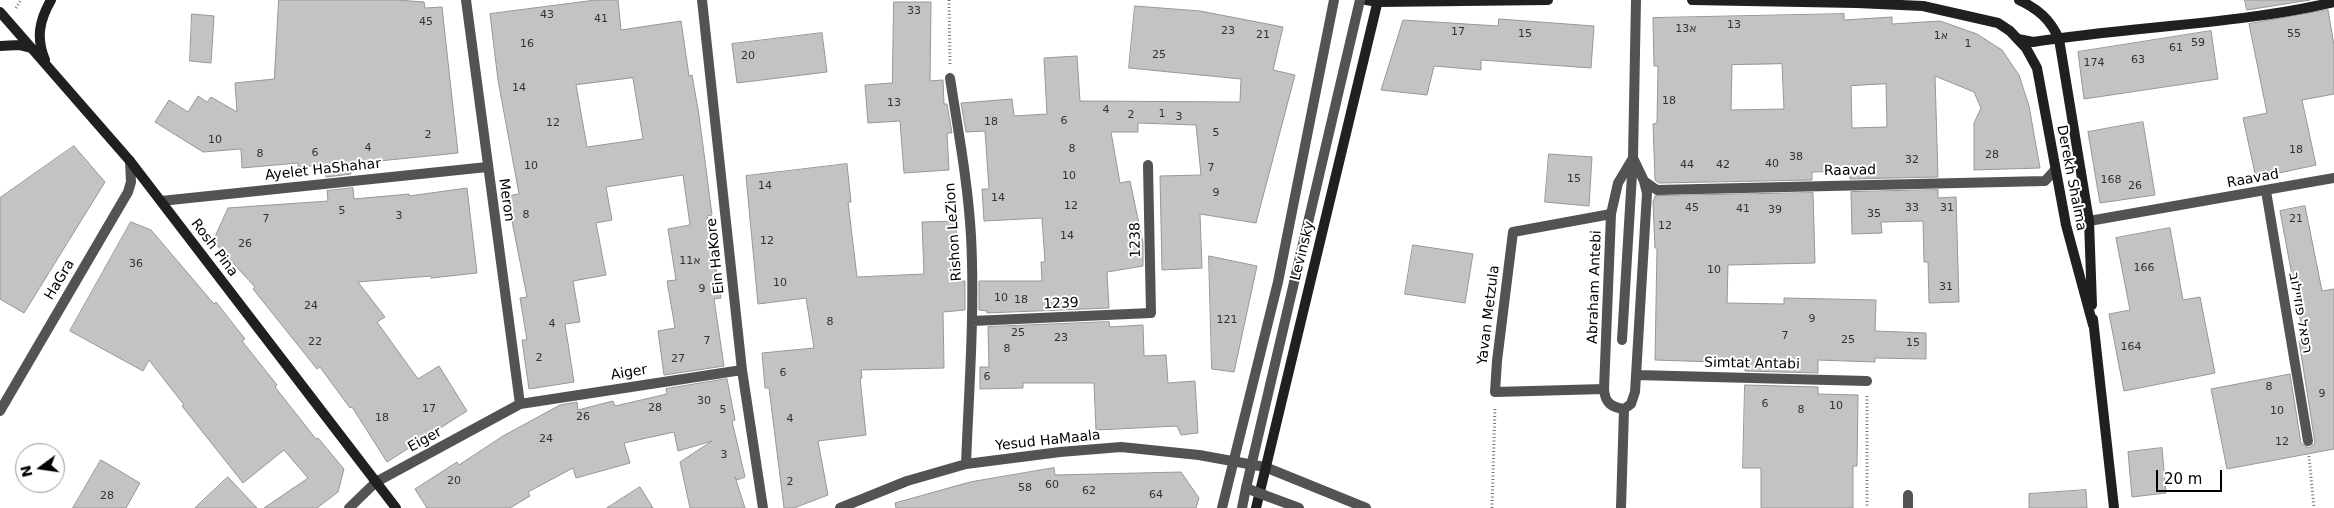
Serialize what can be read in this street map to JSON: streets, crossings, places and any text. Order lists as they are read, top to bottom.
{
  "streets": {
    "street": [
      "Ayelet HaShahar",
      "Raavad",
      "Derekh Shalma",
      "Meron",
      "Rishon LeZion",
      "1238",
      "Rosh Pina",
      "Levinsky",
      "Ein HaKore",
      "HaGra",
      "Abraham Antebi",
      "1239",
      "רפאל פוזיילוב",
      "Yavan Metzula",
      "Simtat Antabi",
      "Aiger",
      "Eiger",
      "Yesud HaMaala"
    ]
  },
  "crossings": [
    ["Ayelet HaShahar", "Meron"],
    ["Ayelet HaShahar", "Rosh Pina"],
    ["Raavad", "Derekh Shalma"],
    ["Raavad", "Abraham Antebi"],
    ["Raavad", "רפאל פוזיילוב"],
    ["Meron", "Aiger"],
    ["Meron", "Eiger"],
    ["Rishon LeZion", "1239"],
    ["Rishon LeZion", "Yesud HaMaala"],
    ["1238", "1239"],
    ["Rosh Pina", "HaGra"],
    ["Rosh Pina", "Eiger"],
    ["Levinsky", "Yesud HaMaala"],
    ["Ein HaKore", "Aiger"],
    ["Abraham Antebi", "Yavan Metzula"],
    ["Abraham Antebi", "Simtat Antabi"],
    ["Aiger", "Eiger"]
  ],
  "house_numbers": [
    "33",
    "43",
    "41",
    "45",
    "13",
    "13א",
    "23",
    "17",
    "15",
    "55",
    "21",
    "1א",
    "59",
    "16",
    "1",
    "61",
    "25",
    "20",
    "63",
    "174",
    "14",
    "18",
    "13",
    "4",
    "1",
    "2",
    "3",
    "6",
    "18",
    "12",
    "5",
    "2",
    "10",
    "4",
    "8",
    "18",
    "6",
    "8",
    "28",
    "38",
    "32",
    "40",
    "44",
    "42",
    "10",
    "7",
    "10",
    "15",
    "168",
    "14",
    "26",
    "9",
    "14",
    "12",
    "45",
    "33",
    "31",
    "41",
    "39",
    "5",
    "35",
    "8",
    "3",
    "7",
    "21",
    "12",
    "14",
    "12",
    "26",
    "11א",
    "36",
    "166",
    "10",
    "10",
    "31",
    "9",
    "10",
    "18",
    "24",
    "9",
    "121",
    "8",
    "4",
    "25",
    "7",
    "23",
    "25",
    "7",
    "22",
    "15",
    "164",
    "8",
    "2",
    "27",
    "6",
    "6",
    "8",
    "9",
    "30",
    "6",
    "10",
    "28",
    "17",
    "5",
    "8",
    "10",
    "26",
    "18",
    "4",
    "24",
    "12",
    "3",
    "20",
    "2",
    "60",
    "58",
    "62",
    "64",
    "28"
  ],
  "scale_bar": "20 m",
  "north": "left"
}
